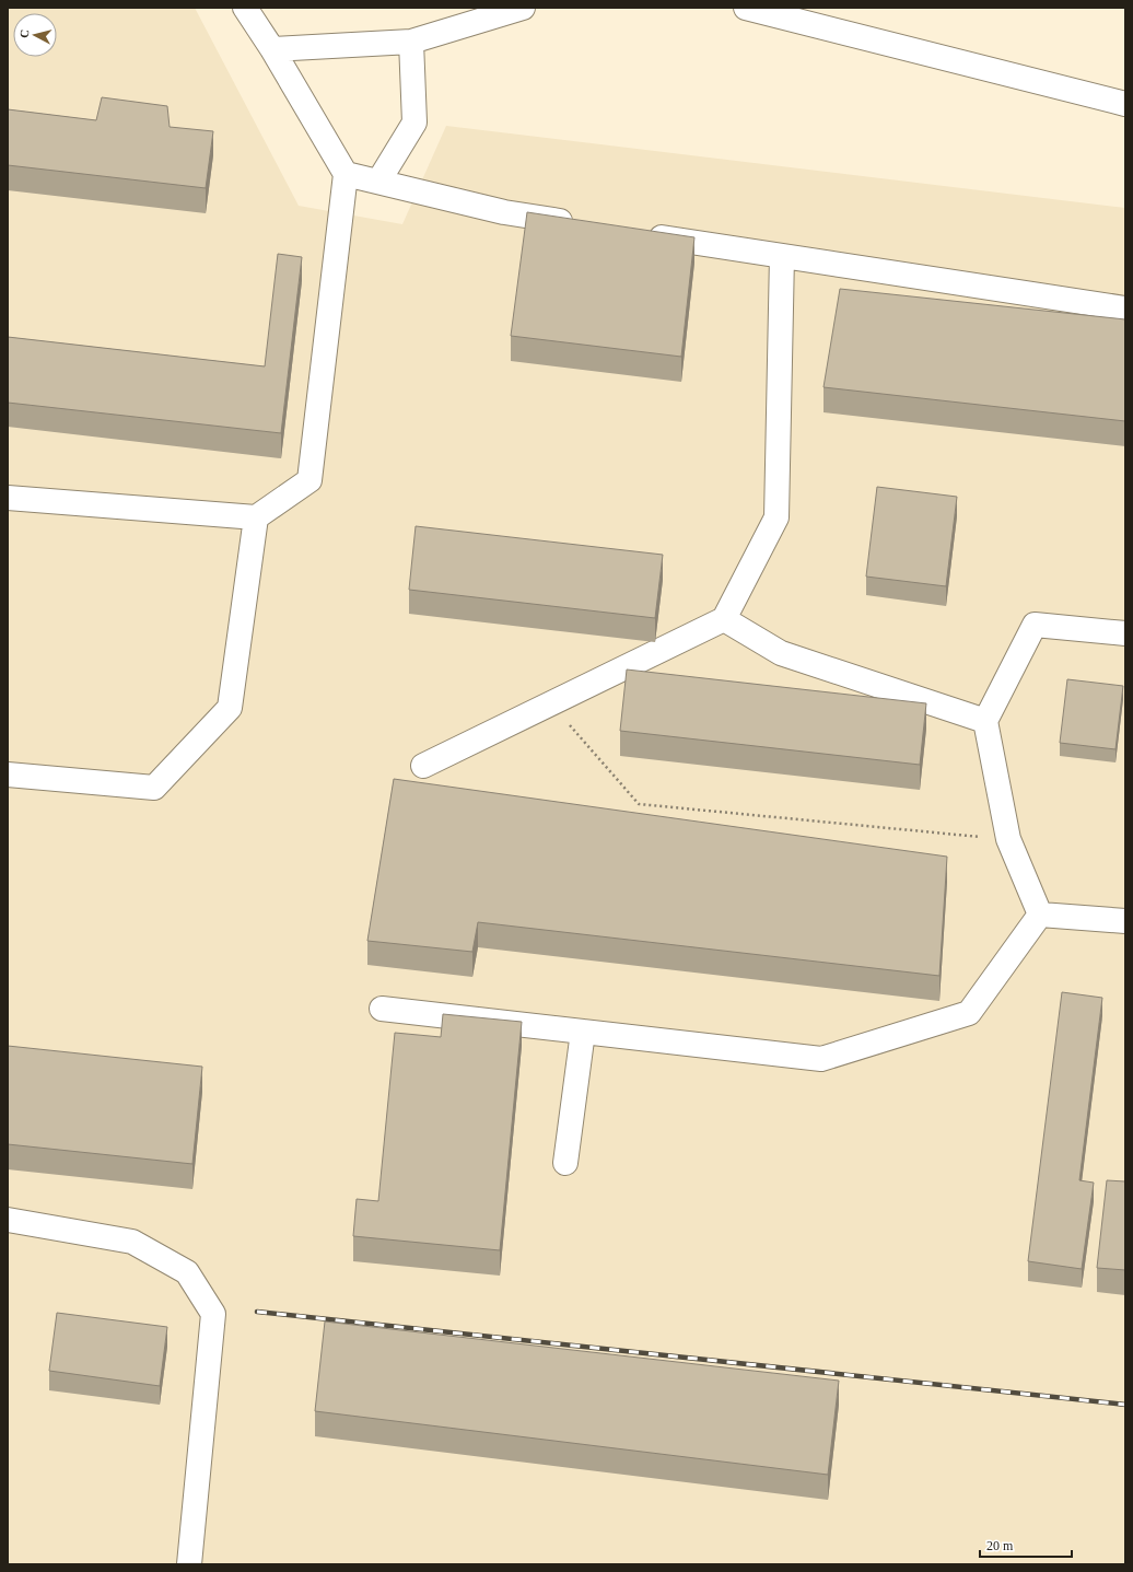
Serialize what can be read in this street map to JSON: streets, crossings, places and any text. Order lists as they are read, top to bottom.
{
  "scale_bar": "20 m",
  "north": "left"
}
